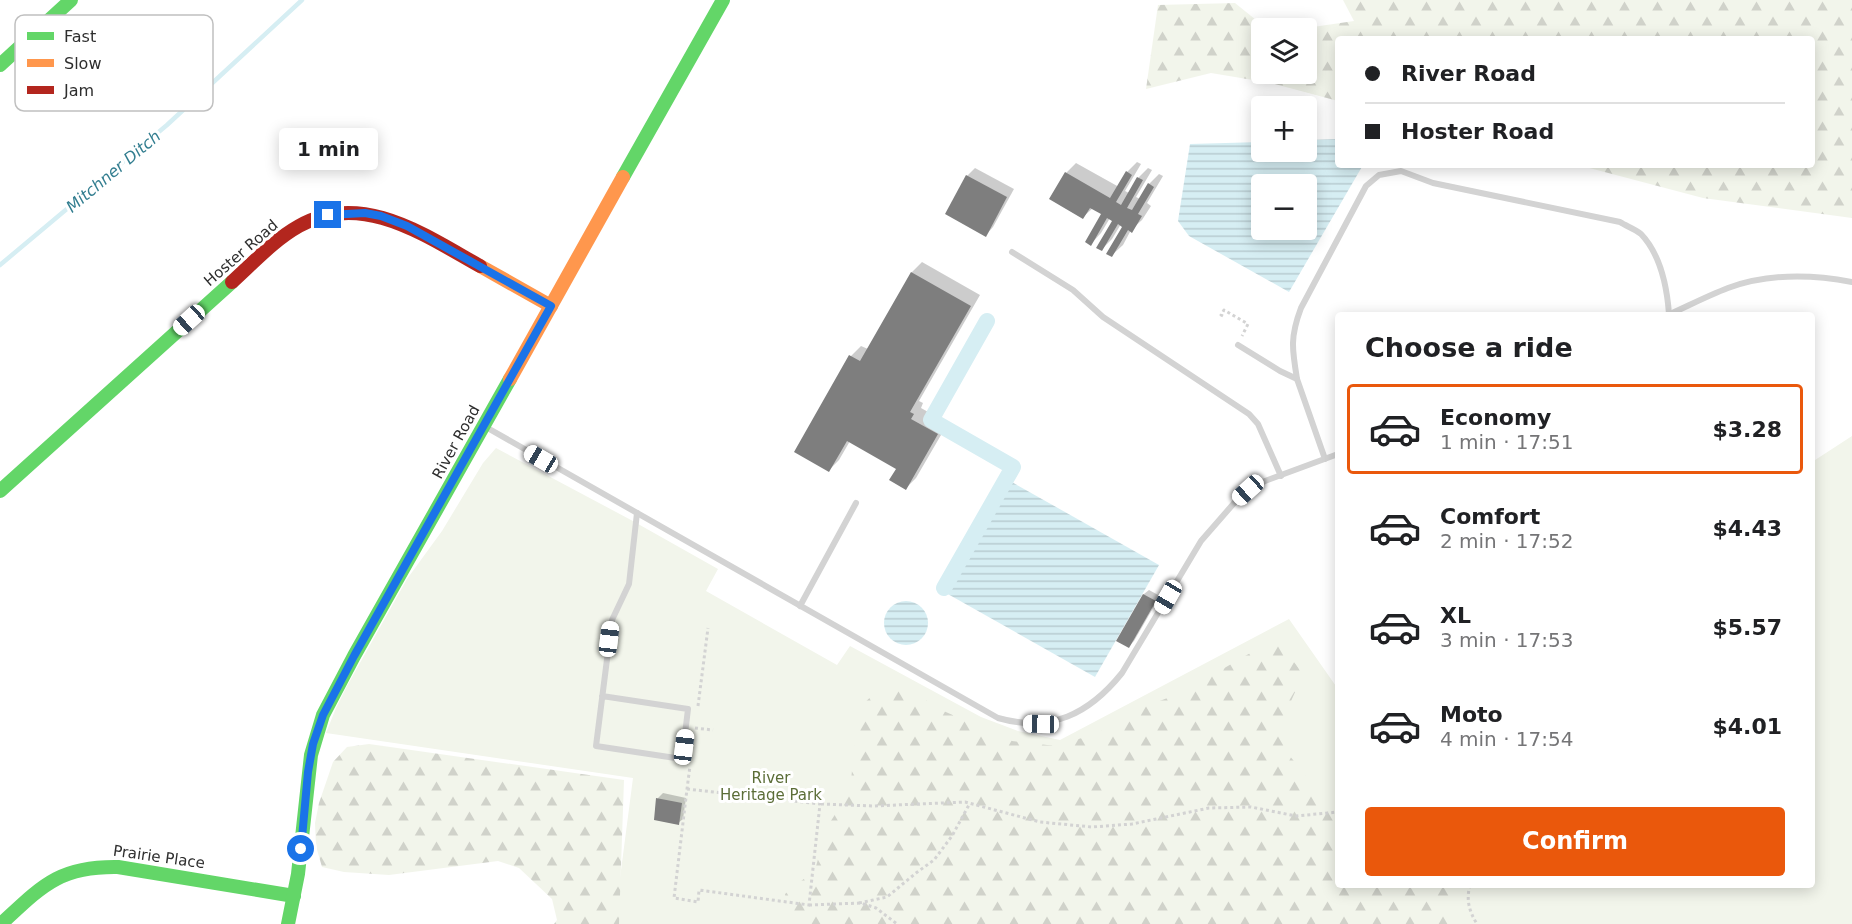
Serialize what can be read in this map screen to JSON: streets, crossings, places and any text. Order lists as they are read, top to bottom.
{
  "streets": {
    "street": ["Hoster Road", "River Road", "Prairie Place"]
  },
  "crossings": [
    ["Hoster Road", "River Road"],
    ["River Road", "Prairie Place"]
  ],
  "water": ["Mitchner Ditch"],
  "parks": ["River Heritage Park"],
  "legend": ["Fast", "Slow", "Jam"],
  "page": {
    "map_buttons": ["+", "−"],
    "banner": ["River Road", "Hoster Road"],
    "bubble": "1 min",
    "heading": "Choose a ride",
    "list": [
      {
        "name": "Economy",
        "note": "1 min · 17:51",
        "value": "$3.28"
      },
      {
        "name": "Comfort",
        "note": "2 min · 17:52",
        "value": "$4.43"
      },
      {
        "name": "XL",
        "note": "3 min · 17:53",
        "value": "$5.57"
      },
      {
        "name": "Moto",
        "note": "4 min · 17:54",
        "value": "$4.01"
      }
    ],
    "buttons": "Confirm"
  }
}
